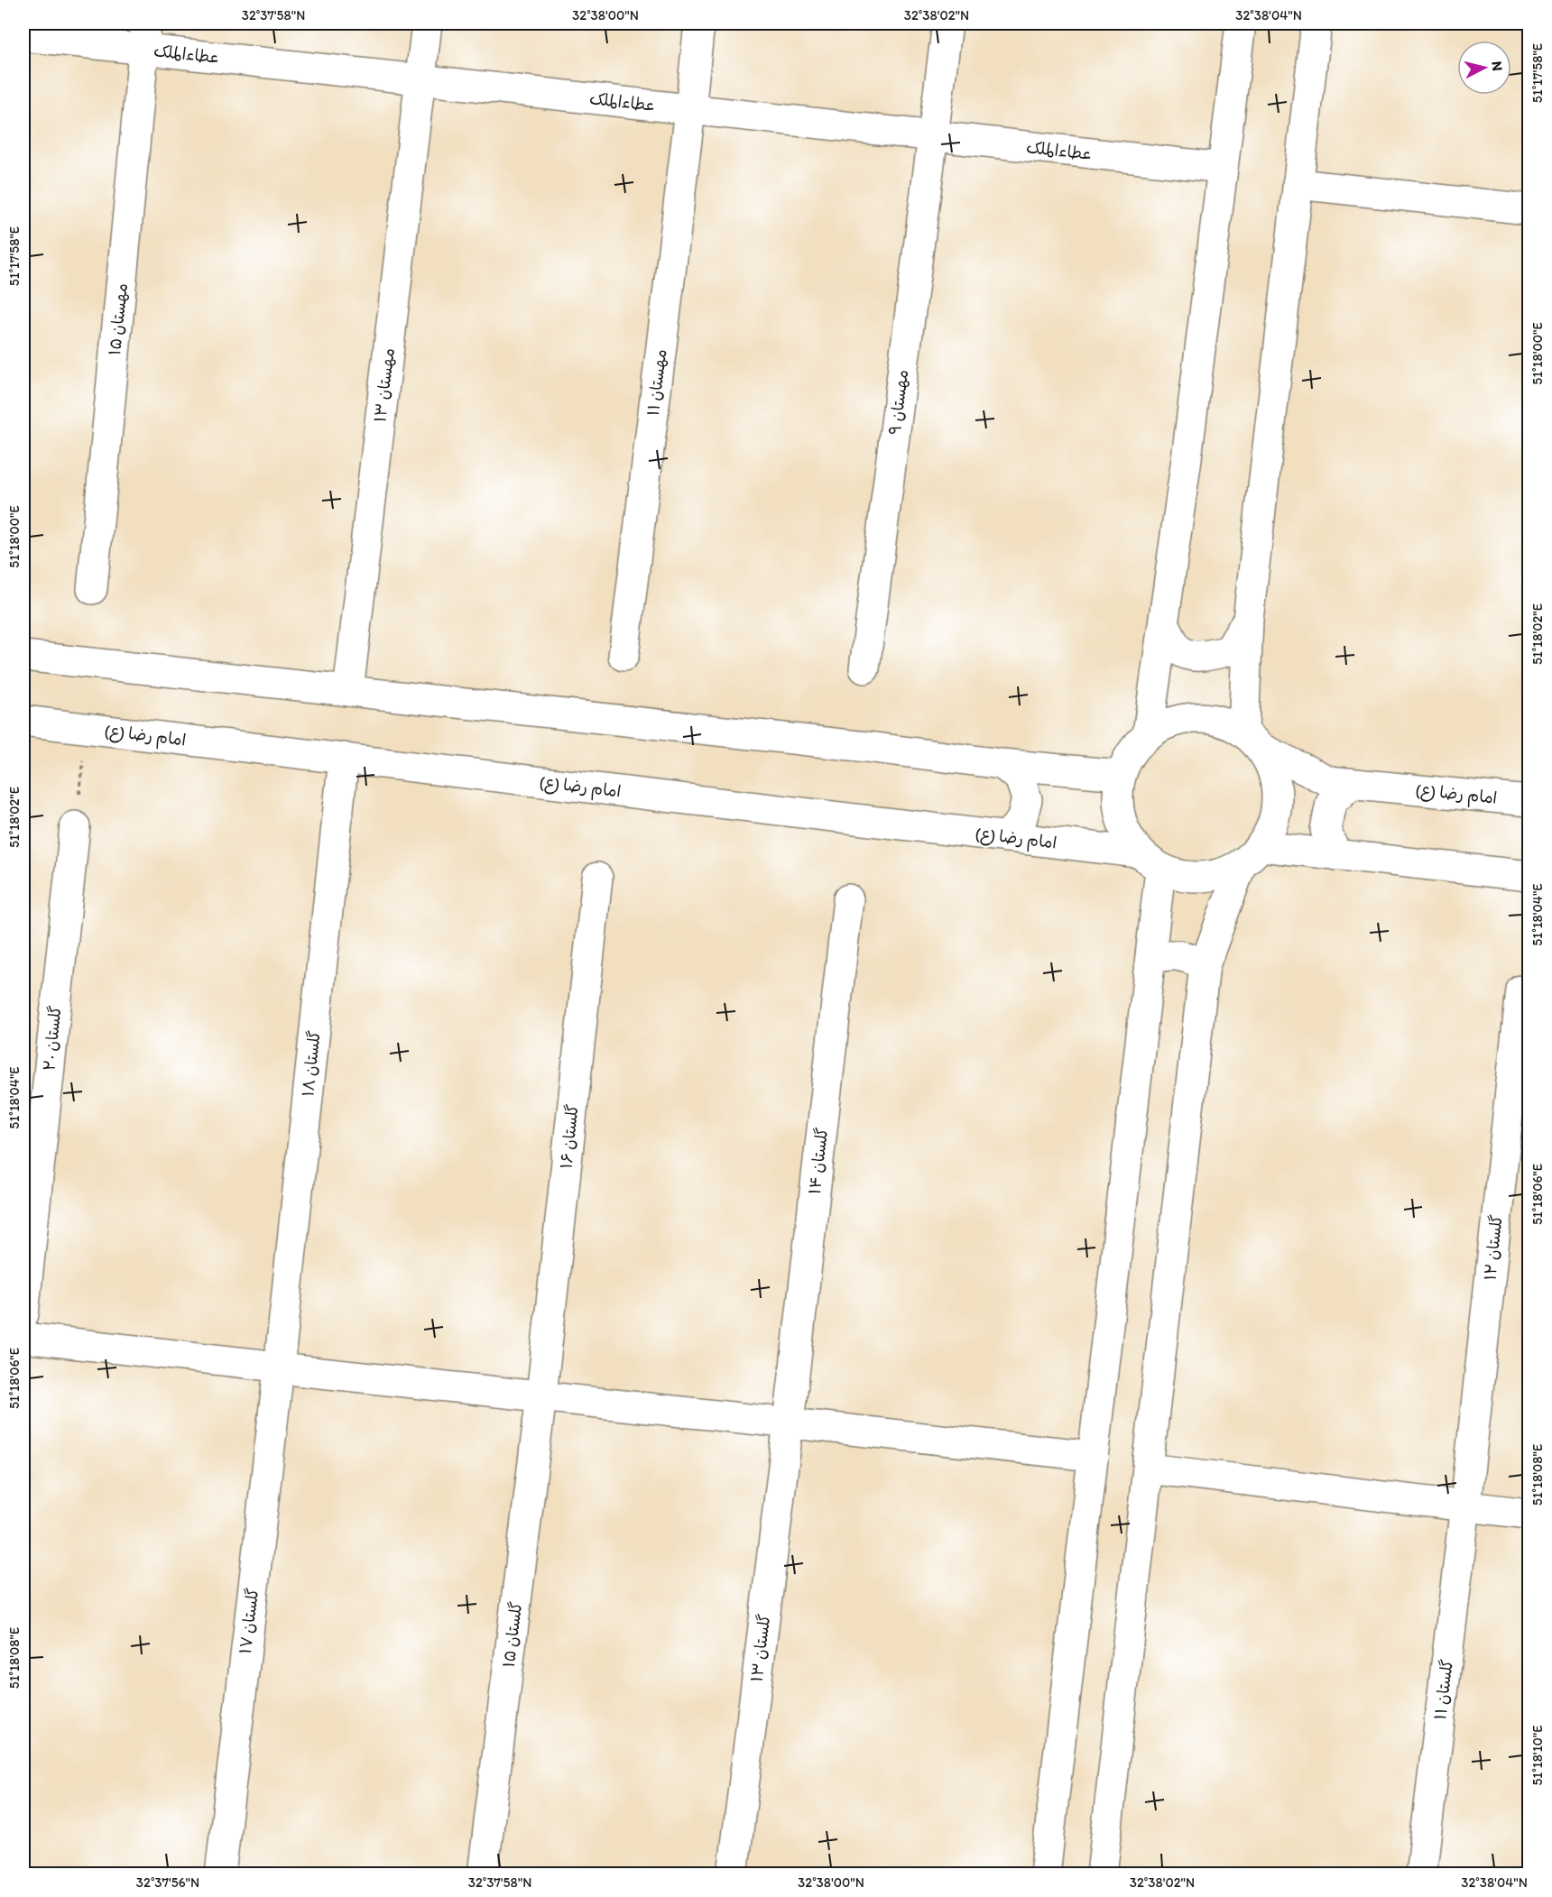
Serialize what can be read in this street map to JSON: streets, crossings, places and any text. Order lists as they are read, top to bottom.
{
  "streets": {
    "street": [
      "عطاءالملک",
      "مهستان ۱۵",
      "مهستان ۱۱",
      "مهستان ۱۳",
      "مهستان ۹",
      "امام رضا (ع)",
      "گلستان ۲۰",
      "گلستان ۱۸",
      "گلستان ۱۶",
      "گلستان ۱۴",
      "گلستان ۱۲",
      "گلستان ۱۷",
      "گلستان ۱۵",
      "گلستان ۱۳",
      "گلستان ۱۱"
    ]
  },
  "crossings": [
    ["عطاءالملک", "مهستان ۱۵"],
    ["عطاءالملک", "مهستان ۱۱"],
    ["عطاءالملک", "مهستان ۱۳"],
    ["عطاءالملک", "مهستان ۹"],
    ["امام رضا (ع)", "گلستان ۱۸"],
    ["گلستان ۱۸", "گلستان ۱۷"],
    ["گلستان ۱۶", "گلستان ۱۵"],
    ["گلستان ۱۴", "گلستان ۱۳"],
    ["گلستان ۱۲", "گلستان ۱۱"]
  ],
  "north": "right",
  "coordinates": [
    "32°37'58\"N",
    "32°38'00\"N",
    "32°38'02\"N",
    "32°38'04\"N",
    "51°17'58\"E",
    "51°18'00\"E",
    "51°18'02\"E",
    "51°18'04\"E",
    "51°18'06\"E",
    "51°18'08\"E",
    "51°18'10\"E",
    "32°37'56\"N"
  ]
}
